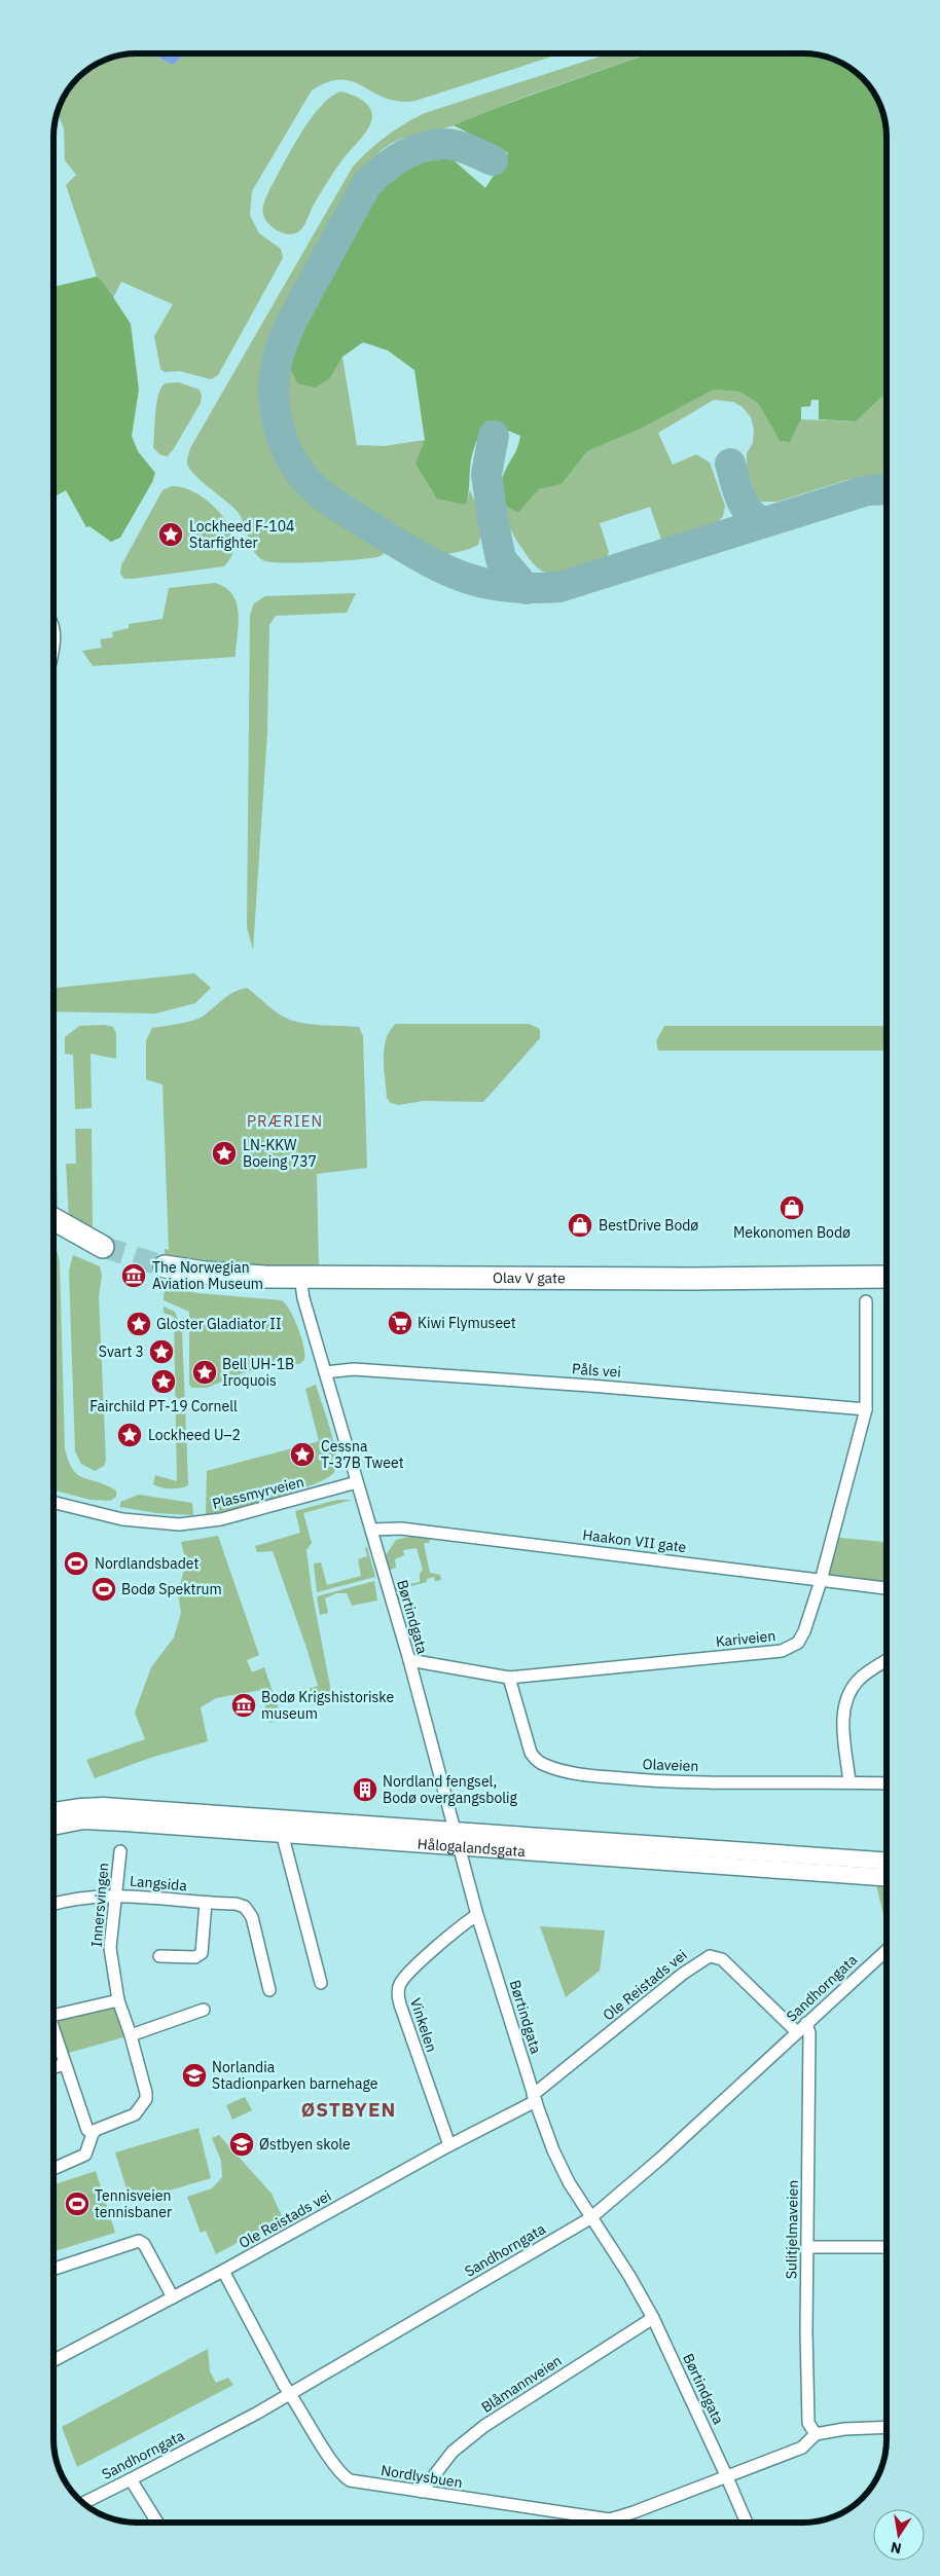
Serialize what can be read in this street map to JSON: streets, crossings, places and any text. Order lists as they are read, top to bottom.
{
  "streets": {
    "highway": ["Olav V gate"],
    "street": [
      "Påls vei",
      "Plassmyrveien",
      "Haakon VII gate",
      "Børtindgata",
      "Kariveien",
      "Olaveien",
      "Hålogalandsgata",
      "Langsida",
      "Innersvingen",
      "Ole Reistads vei",
      "Sandhorngata",
      "Vinkelen",
      "Sulitjelmaveien",
      "Blåmannveien",
      "Nordlysbuen"
    ]
  },
  "crossings": [
    ["Påls vei", "Kariveien"],
    ["Plassmyrveien", "Børtindgata"],
    ["Haakon VII gate", "Børtindgata"],
    ["Haakon VII gate", "Kariveien"],
    ["Børtindgata", "Kariveien"],
    ["Børtindgata", "Hålogalandsgata"],
    ["Børtindgata", "Ole Reistads vei"],
    ["Børtindgata", "Sandhorngata"],
    ["Børtindgata", "Vinkelen"],
    ["Børtindgata", "Blåmannveien"],
    ["Børtindgata", "Nordlysbuen"],
    ["Kariveien", "Olaveien"],
    ["Langsida", "Innersvingen"],
    ["Ole Reistads vei", "Sandhorngata"],
    ["Ole Reistads vei", "Vinkelen"],
    ["Ole Reistads vei", "Nordlysbuen"],
    ["Sandhorngata", "Sulitjelmaveien"],
    ["Sandhorngata", "Nordlysbuen"],
    ["Sulitjelmaveien", "Nordlysbuen"],
    ["Blåmannveien", "Nordlysbuen"]
  ],
  "districts": ["PRÆRIEN", "ØSTBYEN"],
  "places": {
    "place": [
      "Lockheed F-104 Starfighter",
      "LN-KKW Boeing 737",
      "Gloster Gladiator II",
      "Svart 3",
      "Bell UH-1B Iroquois",
      "Fairchild PT-19 Cornell",
      "Lockheed U–2",
      "Cessna T-37B Tweet"
    ],
    "shop": ["Mekonomen Bodø", "BestDrive Bodø"],
    "museum": ["The Norwegian Aviation Museum", "Bodø Krigshistoriske museum"],
    "supermarket": ["Kiwi Flymuseet"],
    "sports": ["Nordlandsbadet", "Bodø Spektrum", "Tennisveien tennisbaner"],
    "building": ["Nordland fengsel, Bodø overgangsbolig"],
    "school or university": ["Norlandia Stadionparken barnehage", "Østbyen skole"]
  },
  "north": "bottom"
}
